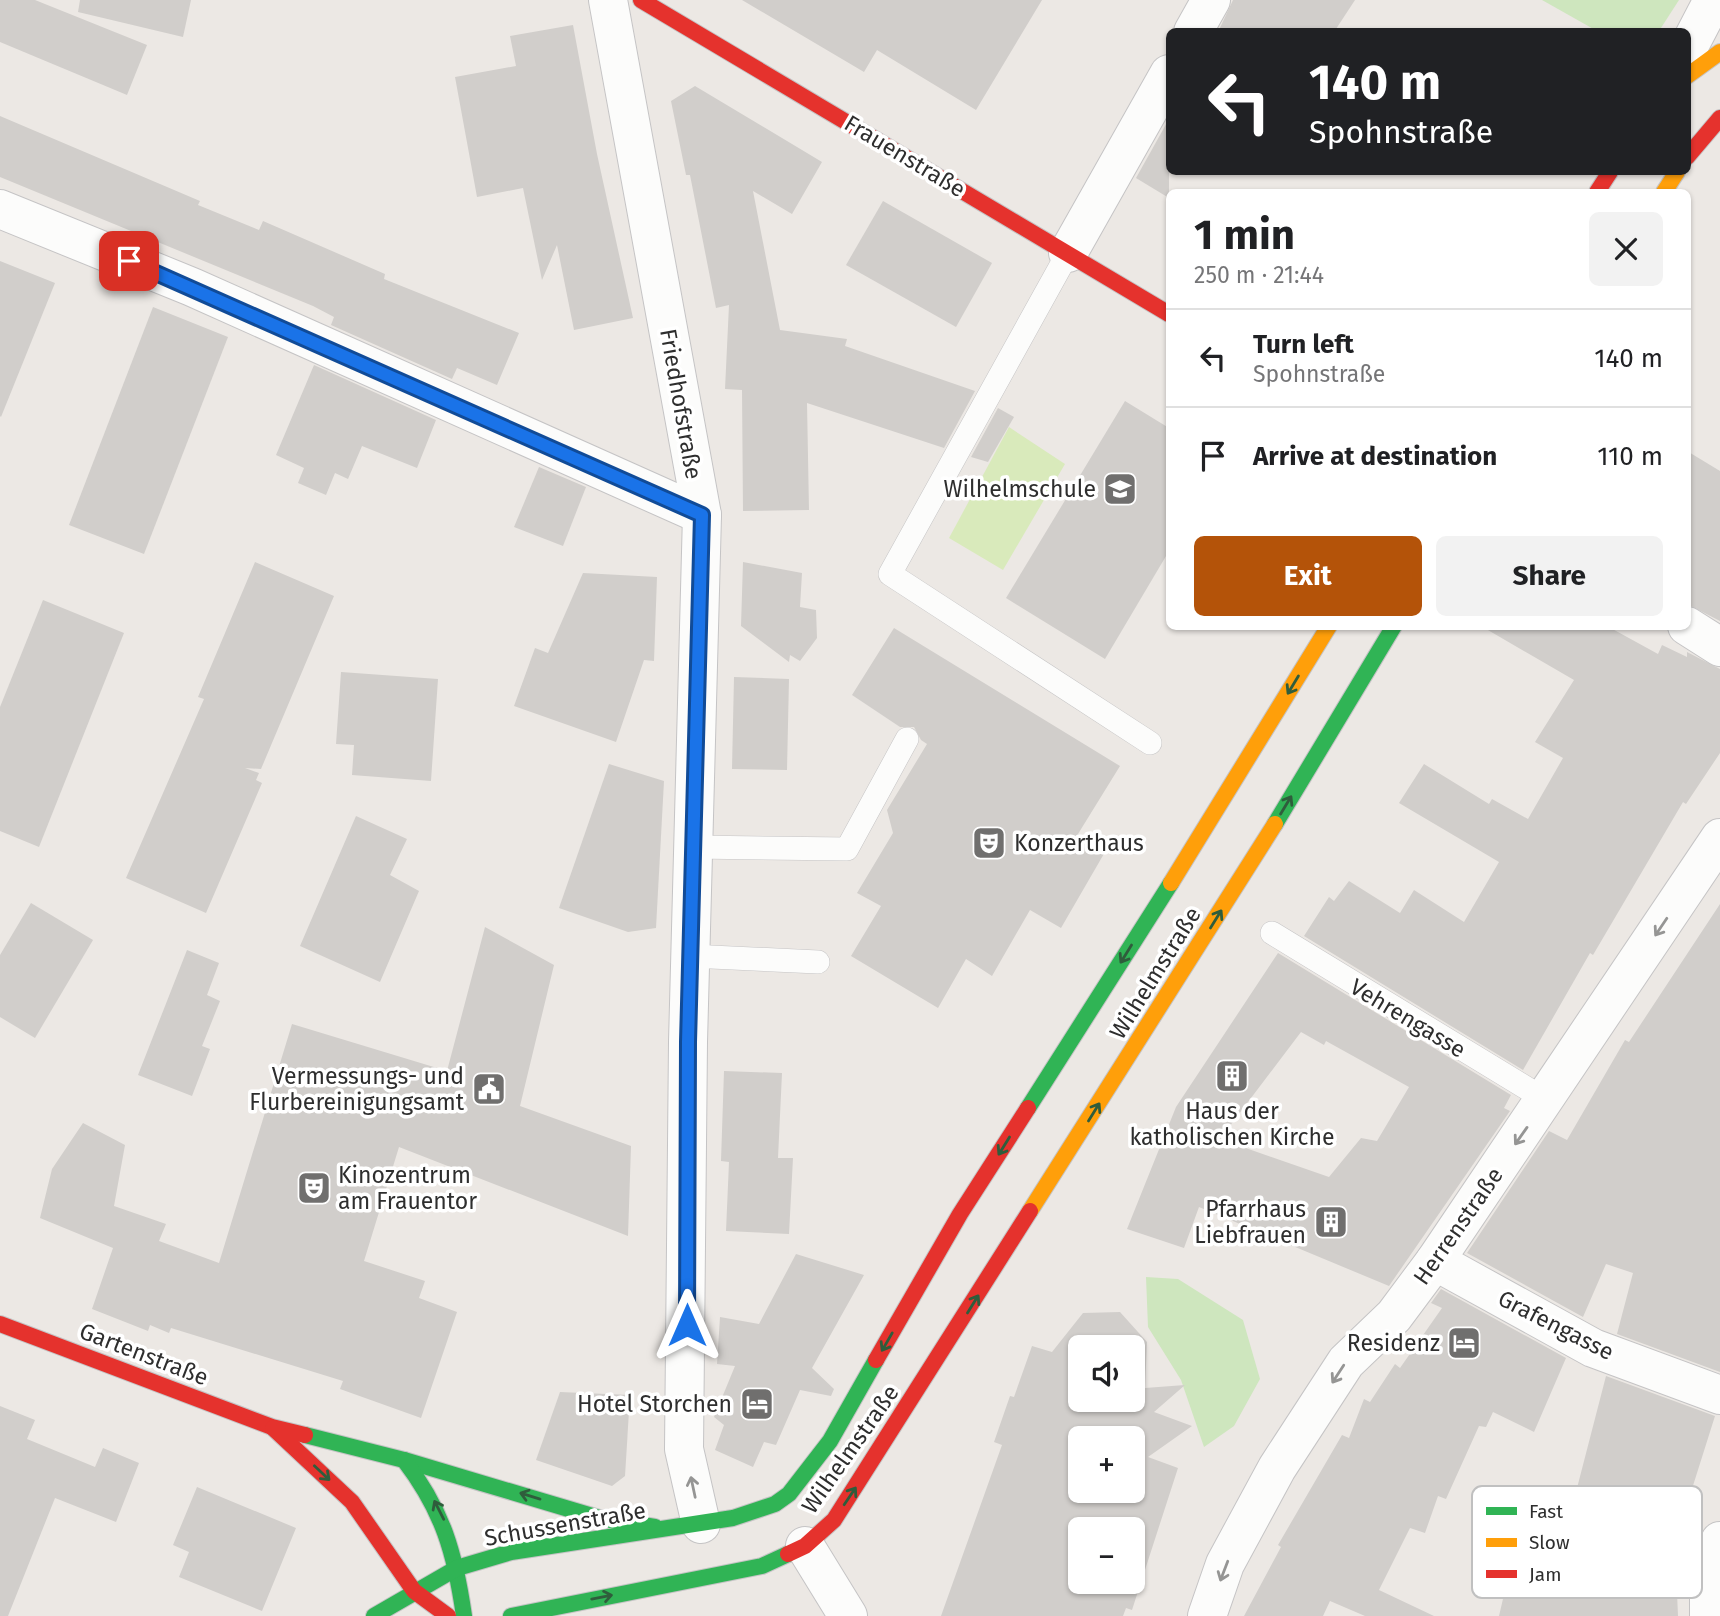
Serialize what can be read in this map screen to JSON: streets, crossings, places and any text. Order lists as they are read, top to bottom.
{
  "streets": {
    "main road": [
      "Frauenstraße",
      "Wilhelmstraße",
      "Gartenstraße",
      "Schussenstraße"
    ],
    "street": ["Friedhofstraße", "Herrenstraße", "Grafengasse"],
    "lane": ["Vehrengasse"]
  },
  "crossings": [
    ["Friedhofstraße", "Gartenstraße"],
    ["Friedhofstraße", "Schussenstraße"],
    ["Wilhelmstraße", "Schussenstraße"],
    ["Vehrengasse", "Herrenstraße"],
    ["Herrenstraße", "Grafengasse"],
    ["Gartenstraße", "Schussenstraße"]
  ],
  "one_way": ["Friedhofstraße", "Herrenstraße"],
  "places": {
    "school or university": ["Wilhelmschule"],
    "theatre": ["Konzerthaus", "Kinozentrum am Frauentor"],
    "building": ["Haus der katholischen Kirche", "Pfarrhaus Liebfrauen"],
    "public building": ["Vermessungs- und Flurbereinigungsamt"],
    "hotel": ["Residenz", "Hotel Storchen"]
  },
  "legend": ["Fast", "Slow", "Jam"],
  "page": {
    "turn": ["140 m", "Spohnstraße"],
    "heading": ["1 min", "250 m · 21:44"],
    "list": [
      {
        "name": "Turn left",
        "note": "Spohnstraße",
        "value": "140 m"
      },
      {
        "name": "Arrive at destination",
        "value": "110 m"
      }
    ],
    "buttons": ["Exit", "Share"],
    "map_buttons": ["+", "−"]
  }
}
